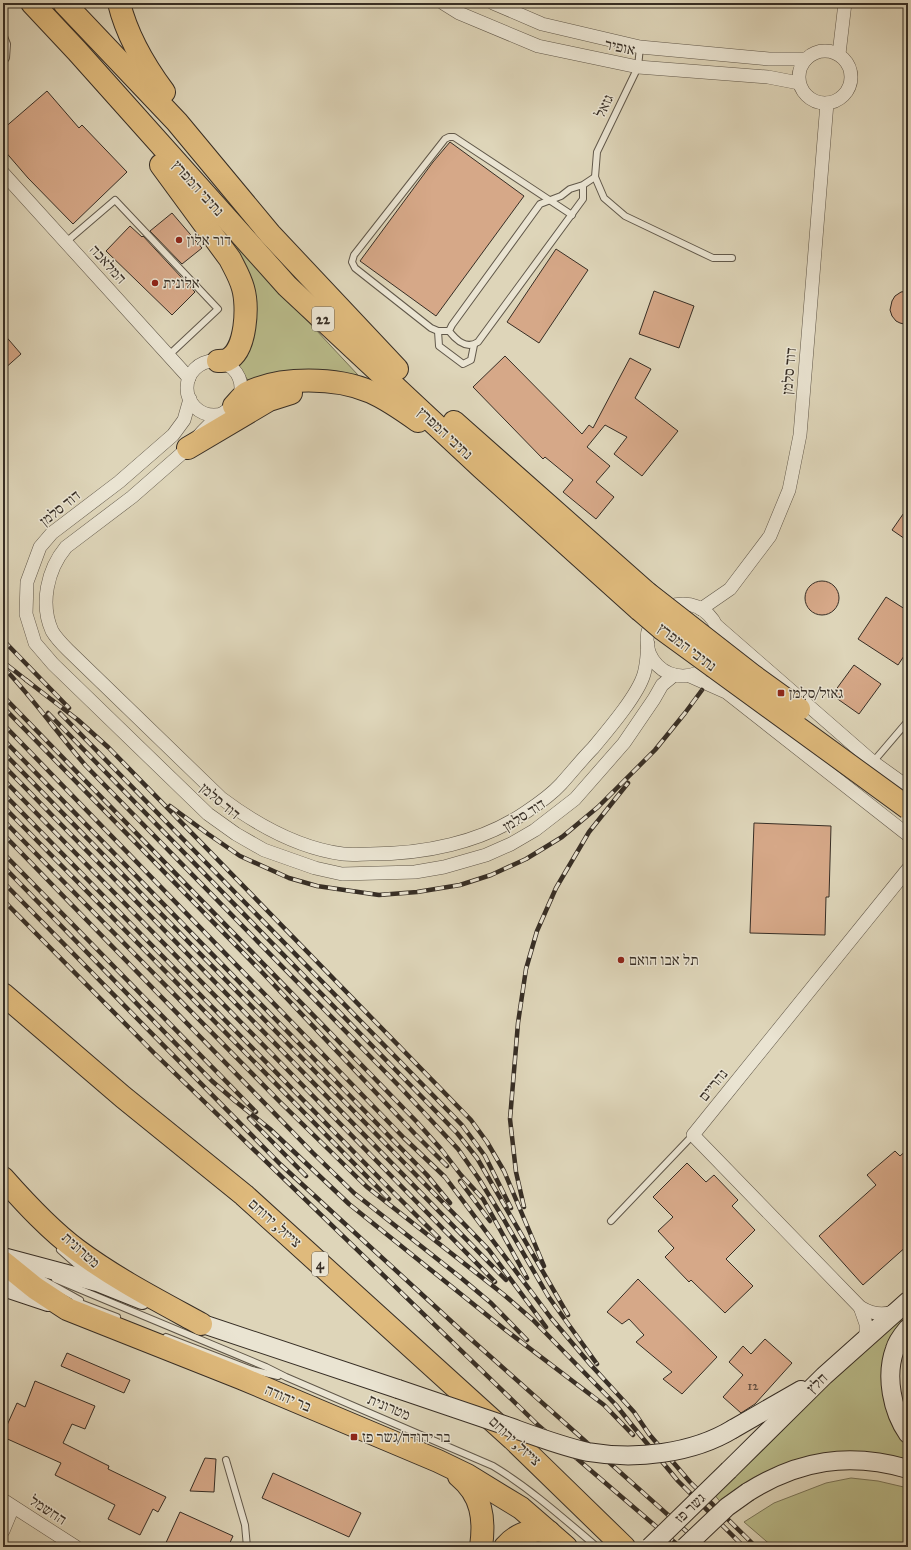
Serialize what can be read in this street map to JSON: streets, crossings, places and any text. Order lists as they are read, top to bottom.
{
  "streets": {
    "highway": [
      "נתיבי המפרץ",
      "22",
      "צייזל, ירוחם",
      "4",
      "בר יהודה"
    ],
    "street": [
      "אופיר",
      "המלאכה",
      "דוד סלמן",
      "נהריים",
      "חלץ",
      "גשר פז",
      "החשמל"
    ],
    "lane": ["גזאל", "מטרונית"]
  },
  "crossings": [
    ["אופיר", "גזאל"],
    ["אופיר", "דוד סלמן"],
    ["המלאכה", "דוד סלמן"],
    ["מטרונית", "בר יהודה"],
    ["חלץ", "גשר פז"]
  ],
  "places": {
    "other": ["דור אלון", "אלונית", "תל אבו הואם"],
    "transit": ["גאזל/סלמן", "בר יהודה/גשר פז"]
  },
  "house_numbers": ["12"]
}
